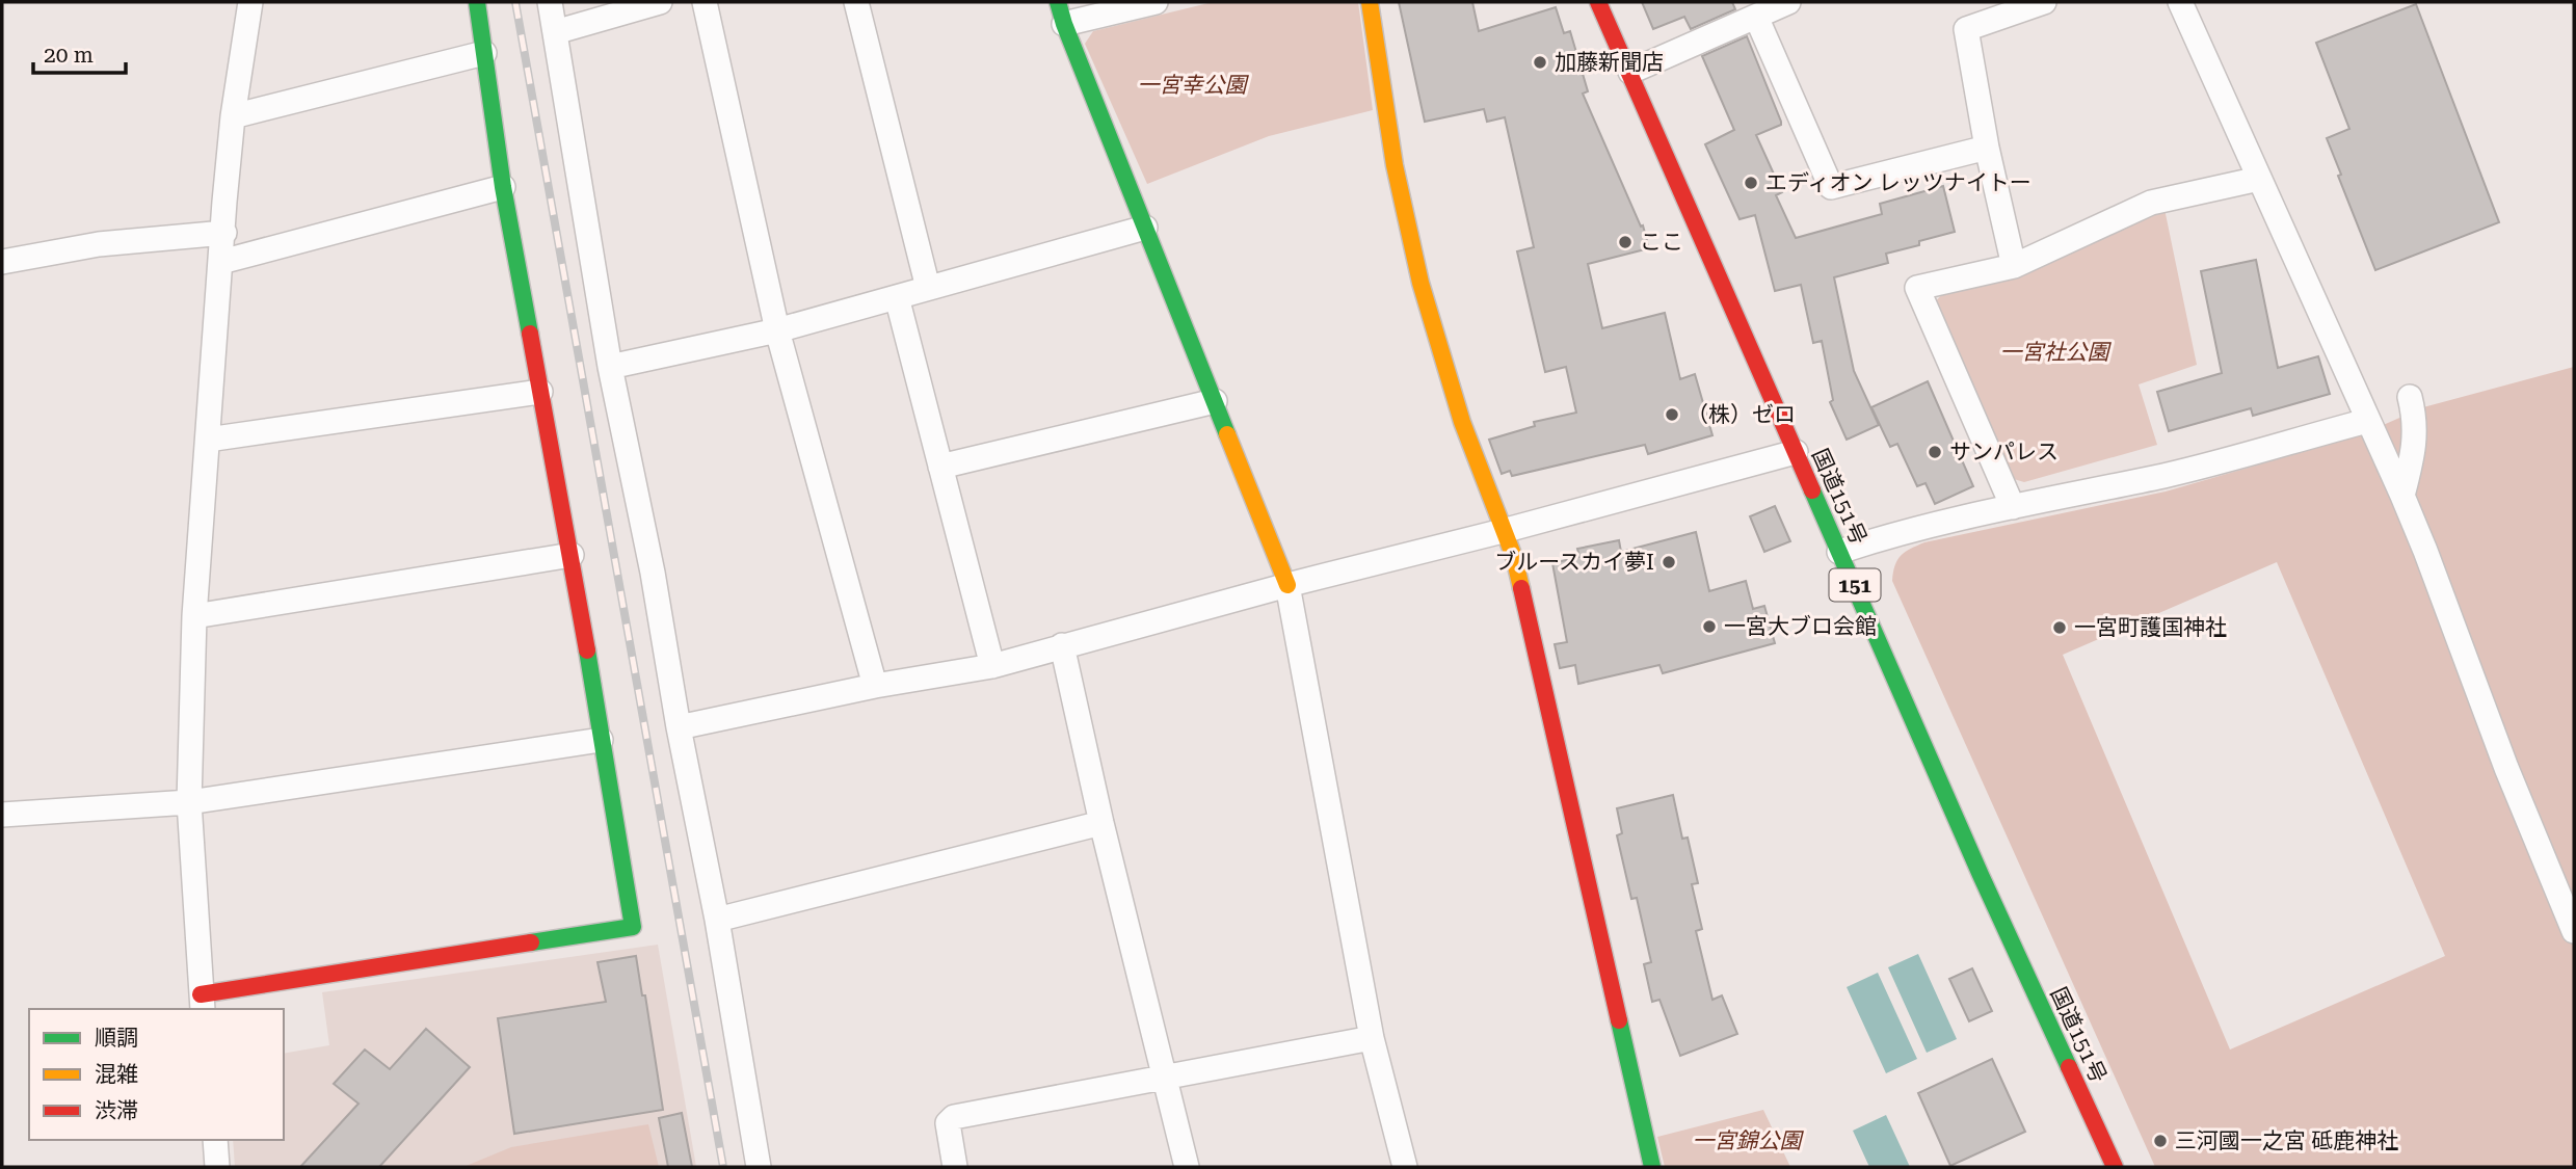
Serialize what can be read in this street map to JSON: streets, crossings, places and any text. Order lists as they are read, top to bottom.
{
  "streets": {
    "main road": ["国道151号", "151"]
  },
  "parks": ["一宮幸公園", "一宮社公園", "一宮錦公園"],
  "places": [
    "加藤新聞店",
    "エディオン レッツナイトー",
    "ここ",
    "（株）ゼロ",
    "サンパレス",
    "ブルースカイ夢I",
    "一宮大ブロ会館",
    "一宮町護国神社",
    "三河國一之宮 砥鹿神社"
  ],
  "legend": ["順調", "混雑", "渋滞"],
  "scale_bar": "20 m"
}
